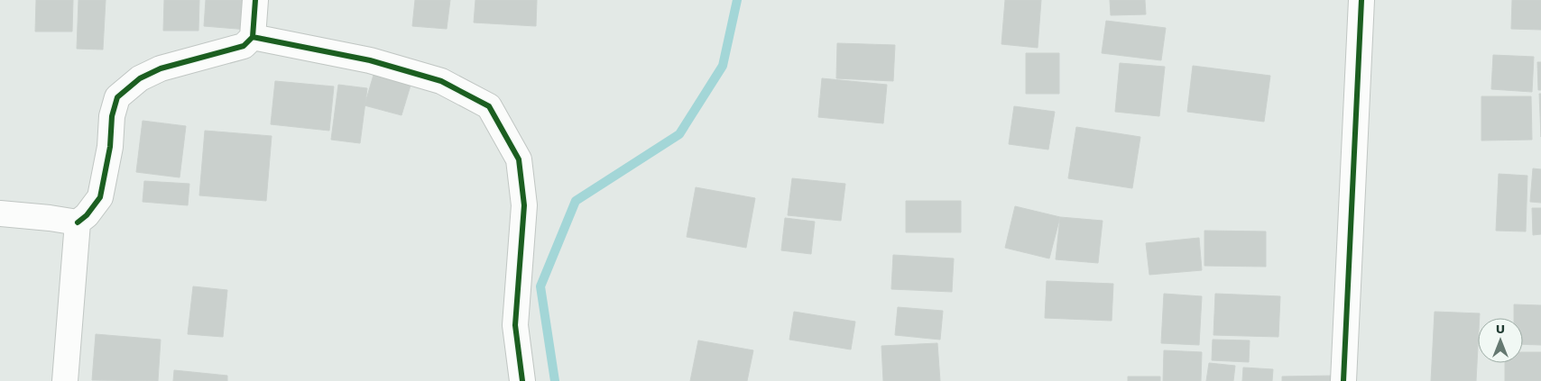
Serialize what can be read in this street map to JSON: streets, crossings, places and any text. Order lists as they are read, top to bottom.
{
  "north": "top"
}
